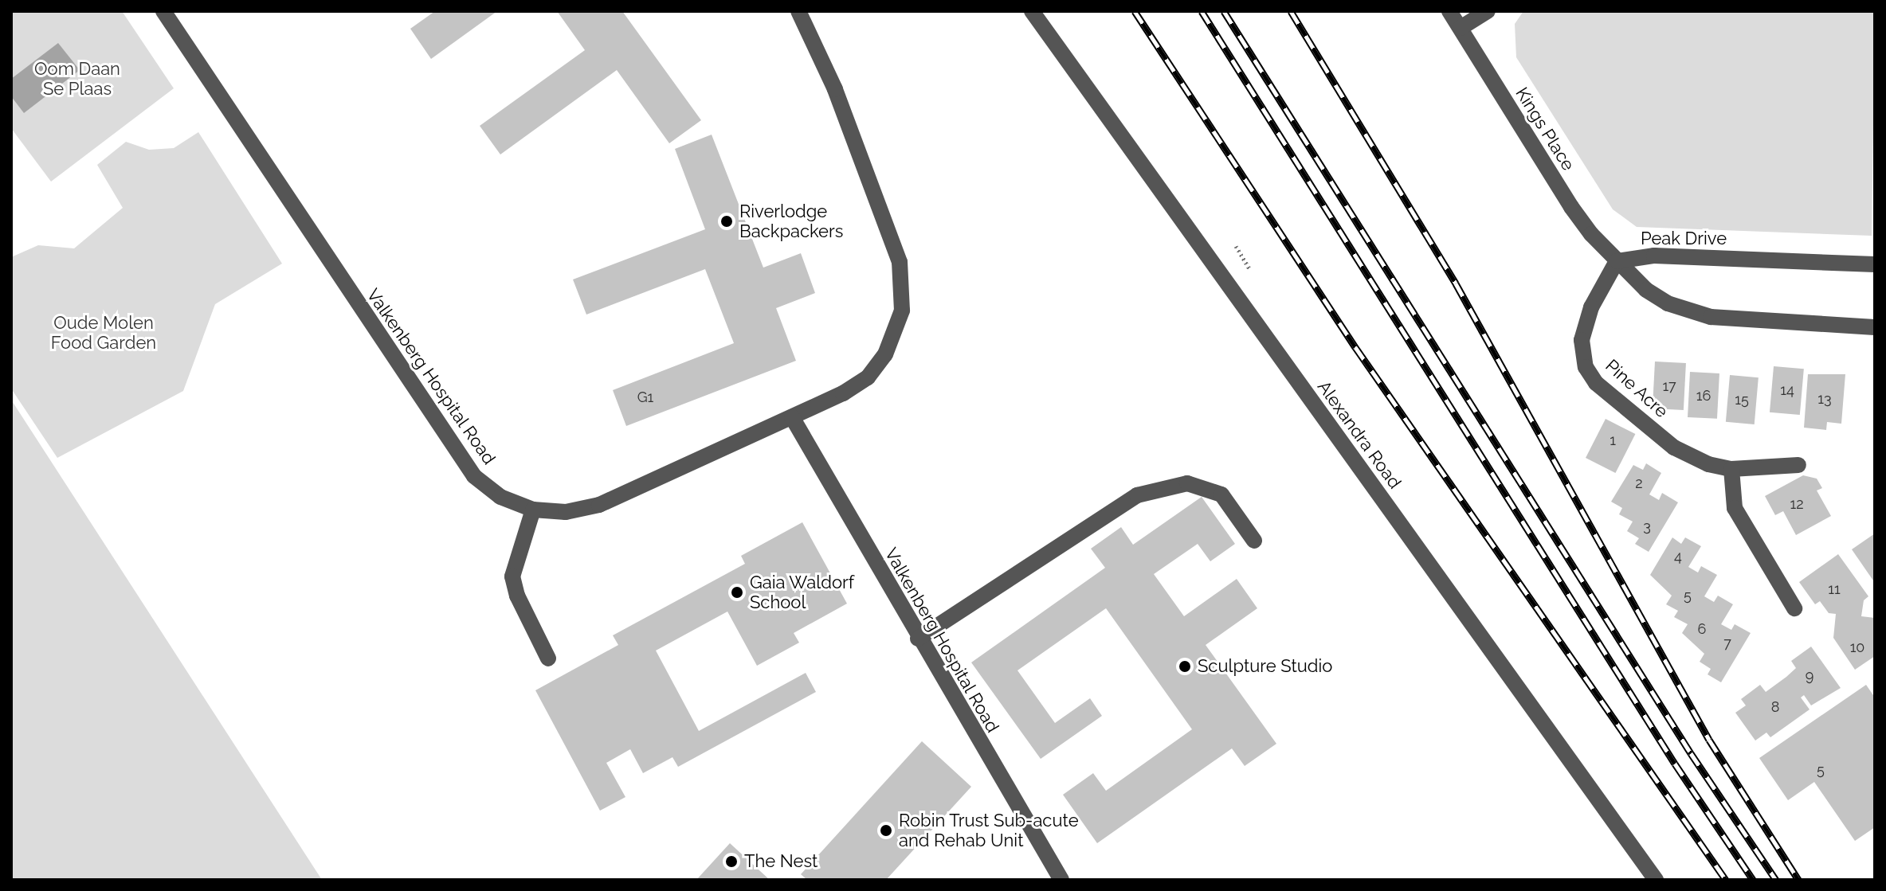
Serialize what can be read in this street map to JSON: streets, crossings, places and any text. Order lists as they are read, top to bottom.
{
  "streets": {
    "street": [
      "Kings Place",
      "Peak Drive",
      "Valkenberg Hospital Road",
      "Pine Acre",
      "Alexandra Road"
    ]
  },
  "crossings": [
    ["Kings Place", "Peak Drive"],
    ["Kings Place", "Pine Acre"],
    ["Peak Drive", "Pine Acre"]
  ],
  "parks": ["Oom Daan Se Plaas", "Oude Molen Food Garden"],
  "places": [
    "Riverlodge Backpackers",
    "Gaia Waldorf School",
    "Sculpture Studio",
    "Robin Trust Sub-acute and Rehab Unit",
    "The Nest"
  ],
  "house_numbers": [
    "17",
    "14",
    "16",
    "G1",
    "13",
    "15",
    "1",
    "2",
    "12",
    "3",
    "4",
    "11",
    "5",
    "6",
    "7",
    "10",
    "9",
    "8",
    "5"
  ]
}
